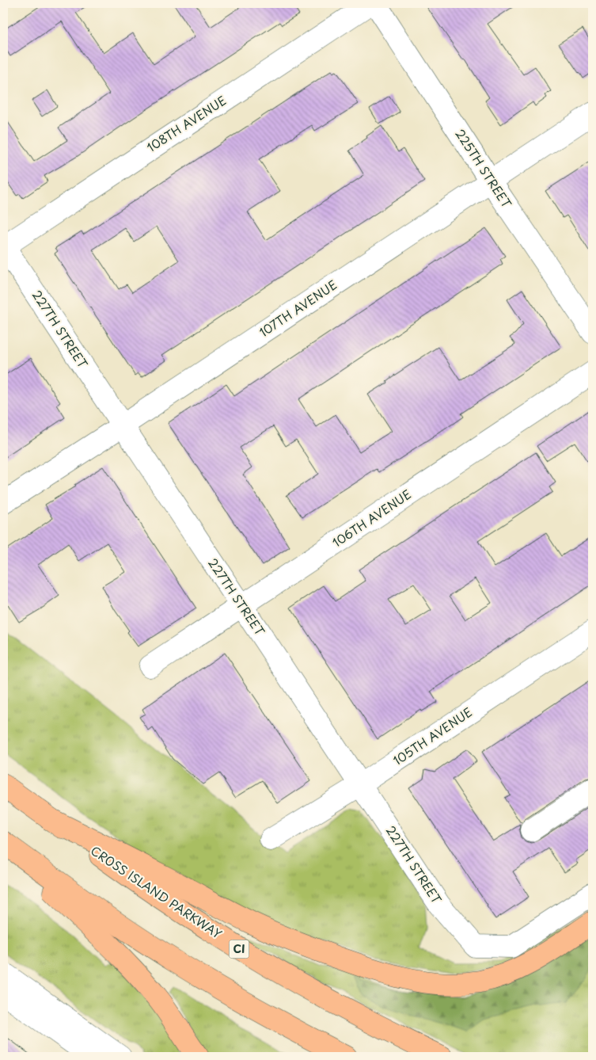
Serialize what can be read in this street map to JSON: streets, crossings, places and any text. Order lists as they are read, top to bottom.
{
  "streets": {
    "highway": ["CROSS ISLAND PARKWAY", "CI"],
    "street": [
      "108TH AVENUE",
      "225TH STREET",
      "107TH AVENUE",
      "227TH STREET",
      "106TH AVENUE",
      "105TH AVENUE"
    ]
  },
  "crossings": [
    ["108TH AVENUE", "227TH STREET"],
    ["225TH STREET", "107TH AVENUE"],
    ["107TH AVENUE", "227TH STREET"],
    ["227TH STREET", "106TH AVENUE"],
    ["227TH STREET", "105TH AVENUE"]
  ]
}
